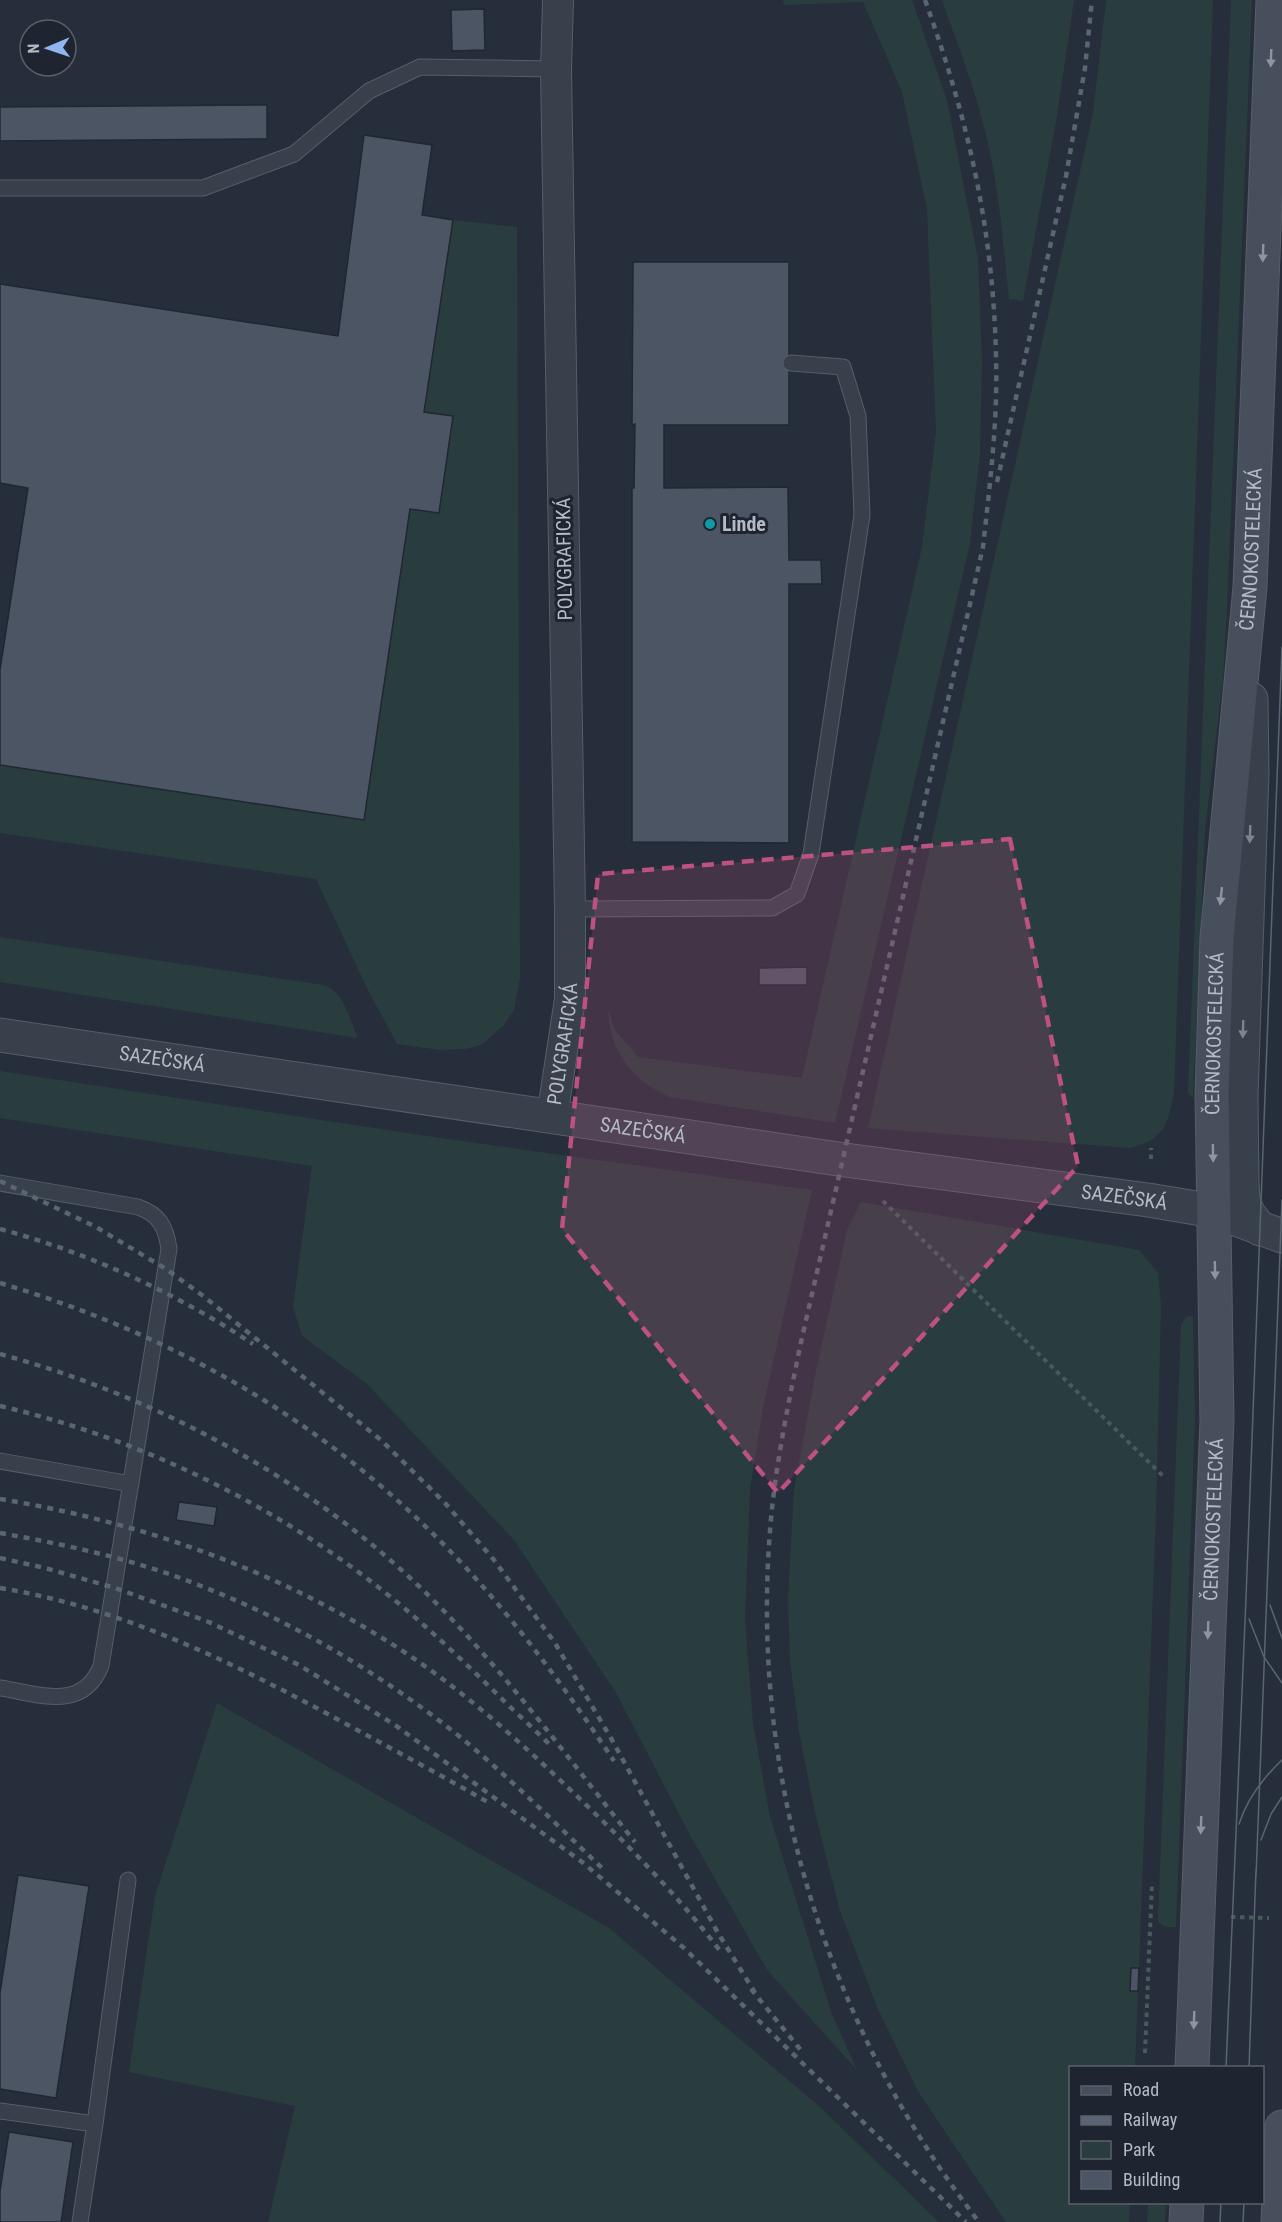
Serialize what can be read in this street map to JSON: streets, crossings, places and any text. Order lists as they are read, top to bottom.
{
  "streets": {
    "main road": ["ČERNOKOSTELECKÁ"],
    "street": ["POLYGRAFICKÁ", "SAZEČSKÁ"]
  },
  "crossings": [
    ["ČERNOKOSTELECKÁ", "SAZEČSKÁ"],
    ["POLYGRAFICKÁ", "SAZEČSKÁ"]
  ],
  "one_way": ["ČERNOKOSTELECKÁ"],
  "places": ["Linde"],
  "legend": [
    "Road",
    "Railway",
    "Park",
    "Building"
  ],
  "north": "left"
}
